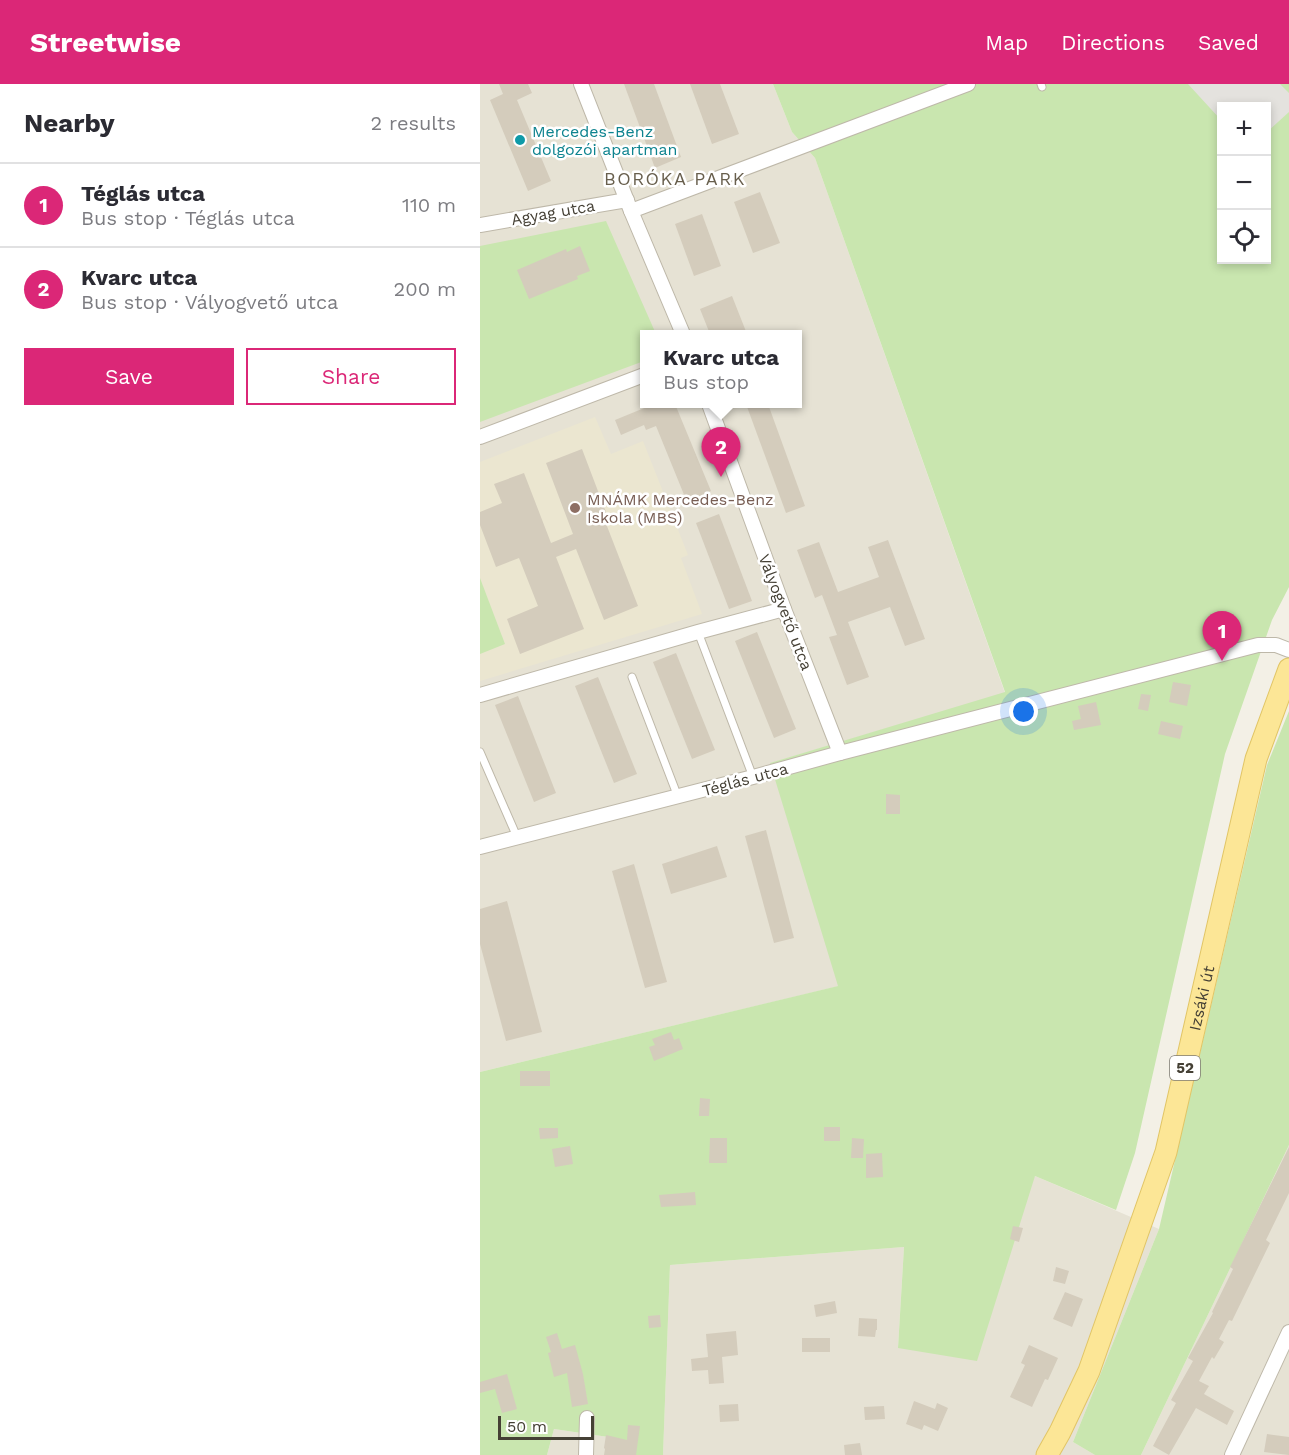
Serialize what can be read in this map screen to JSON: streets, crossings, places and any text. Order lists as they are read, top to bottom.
{
  "streets": {
    "main road": ["Izsáki út", "52"],
    "street": ["Agyag utca", "Vályogvető utca", "Téglás utca"]
  },
  "crossings": [
    ["Vályogvető utca", "Téglás utca"]
  ],
  "districts": ["BORÓKA PARK"],
  "places": ["Mercedes-Benz dolgozói apartman", "MNÁMK Mercedes-Benz Iskola (MBS)"],
  "scale_bar": "50 m",
  "page": {
    "header": "Streetwise",
    "nav": ["Map", "Directions", "Saved"],
    "heading": ["Nearby", "2 results"],
    "map_buttons": ["+", "−"],
    "list": [
      {
        "mark": "1",
        "name": "Téglás utca",
        "note": "Bus stop · Téglás utca",
        "value": "110 m"
      },
      {
        "mark": "2",
        "name": "Kvarc utca",
        "note": "Bus stop · Vályogvető utca",
        "value": "200 m"
      }
    ],
    "buttons": ["Save", "Share"],
    "popup": ["Kvarc utca", "Bus stop"],
    "pins": ["2", "1"],
    "scale": "50 m"
  }
}
